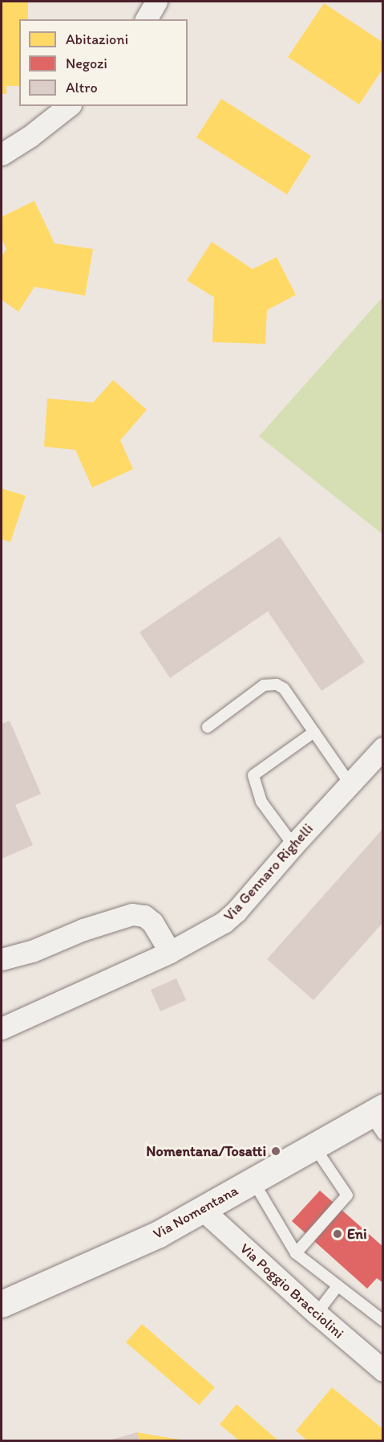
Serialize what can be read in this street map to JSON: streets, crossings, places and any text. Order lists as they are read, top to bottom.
{
  "streets": {
    "main road": ["Via Nomentana"],
    "street": ["Via Gennaro Righelli", "Via Poggio Bracciolini"]
  },
  "crossings": [
    ["Via Nomentana", "Via Poggio Bracciolini"]
  ],
  "places": ["Nomentana/Tosatti", "Eni"],
  "legend": ["Abitazioni", "Negozi", "Altro"]
}
